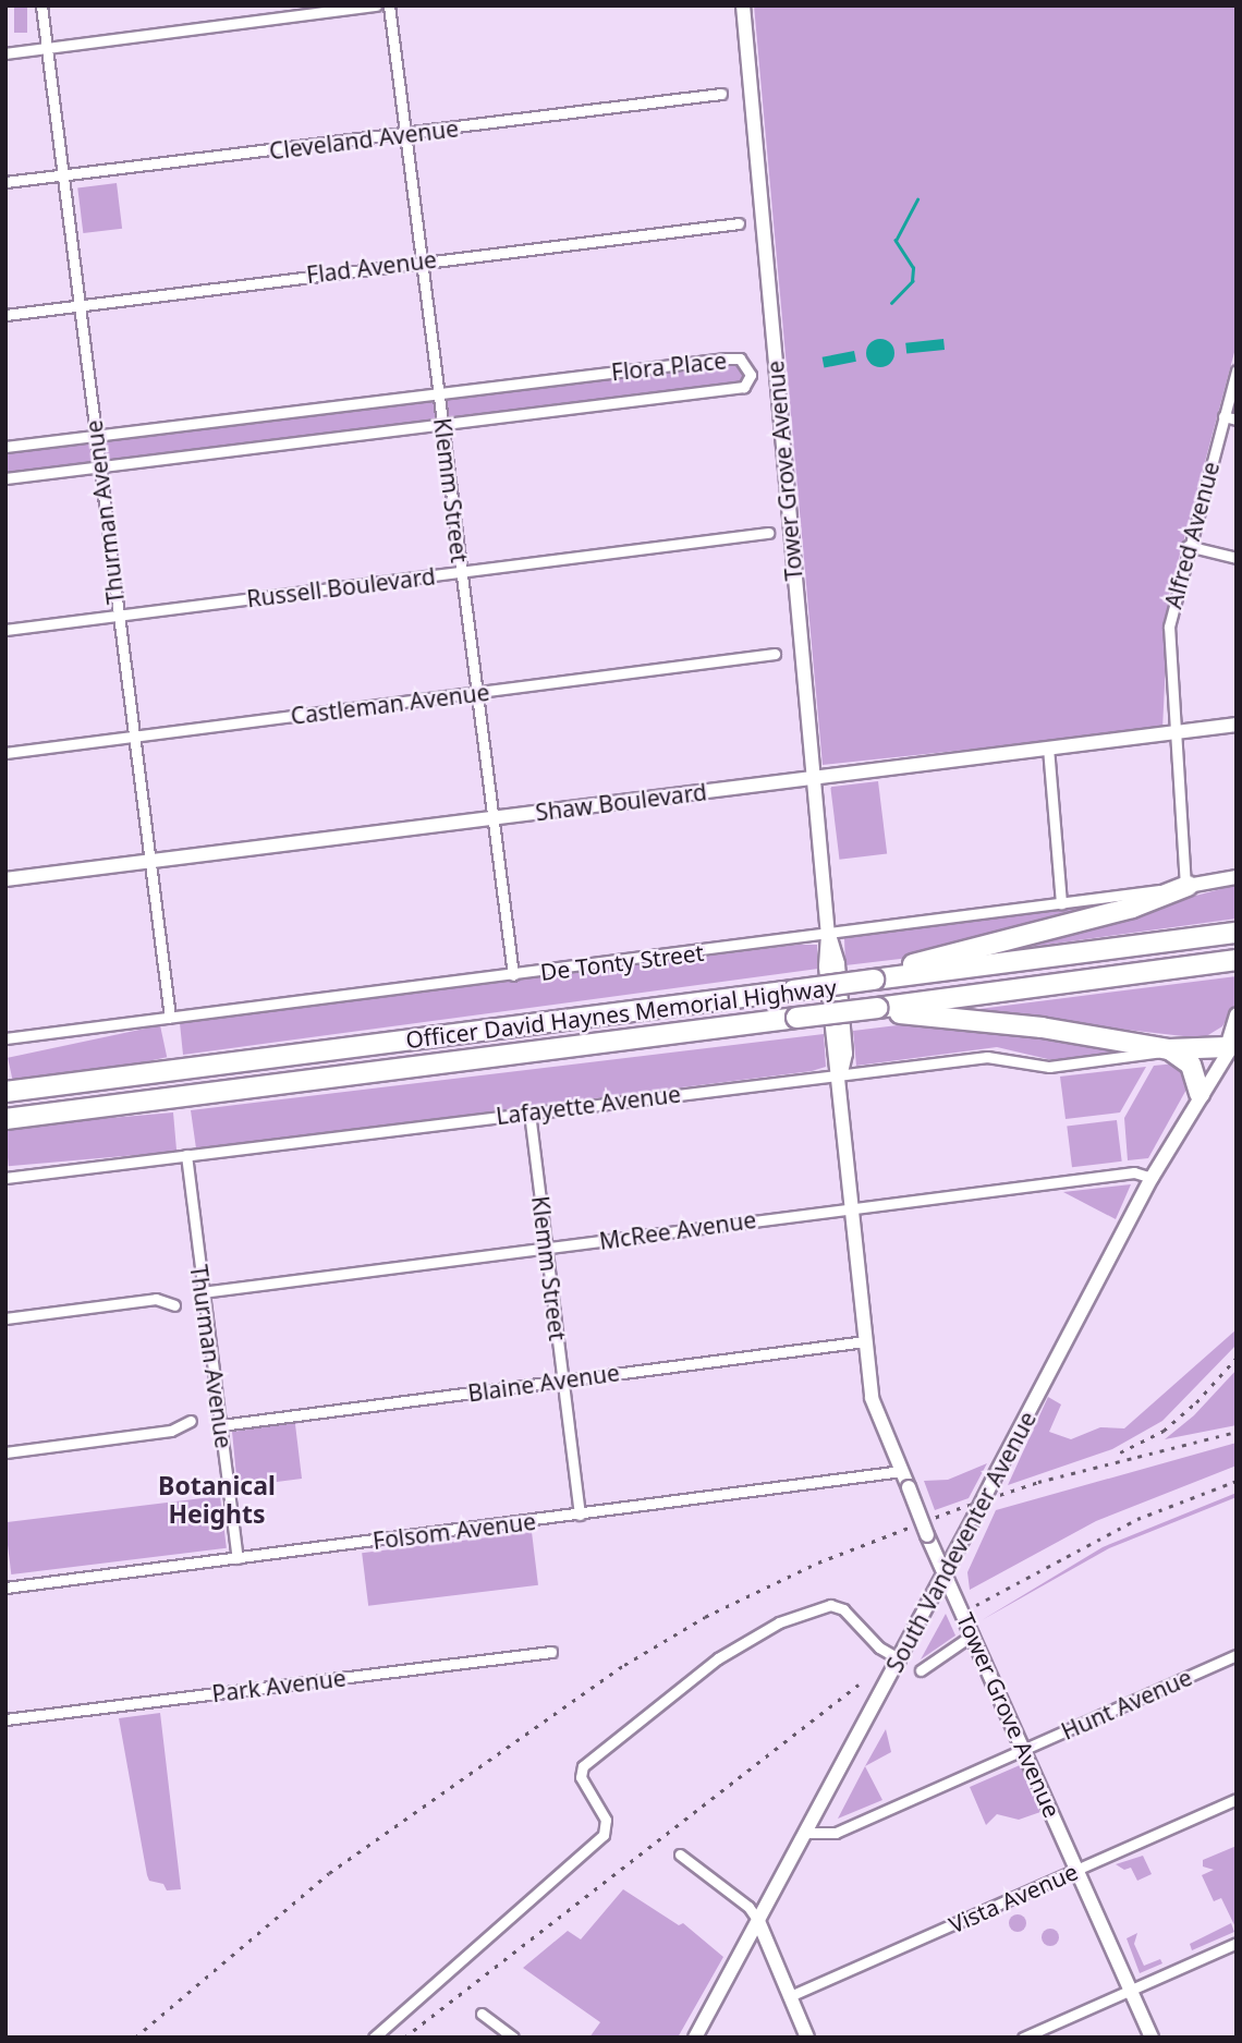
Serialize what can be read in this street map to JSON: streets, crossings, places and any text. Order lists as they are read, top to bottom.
{
  "streets": {
    "highway": ["Officer David Haynes Memorial Highway"],
    "street": [
      "Cleveland Avenue",
      "Flad Avenue",
      "Flora Place",
      "Tower Grove Avenue",
      "Klemm Street",
      "Thurman Avenue",
      "Alfred Avenue",
      "Russell Boulevard",
      "Castleman Avenue",
      "Shaw Boulevard",
      "De Tonty Street",
      "Lafayette Avenue",
      "McRee Avenue",
      "Blaine Avenue",
      "Folsom Avenue",
      "South Vandeventer Avenue",
      "Park Avenue",
      "Hunt Avenue",
      "Vista Avenue"
    ]
  },
  "crossings": [
    ["Cleveland Avenue", "Klemm Street"],
    ["Cleveland Avenue", "Thurman Avenue"],
    ["Flad Avenue", "Klemm Street"],
    ["Flad Avenue", "Thurman Avenue"],
    ["Flora Place", "Klemm Street"],
    ["Flora Place", "Thurman Avenue"],
    ["Tower Grove Avenue", "Shaw Boulevard"],
    ["Tower Grove Avenue", "De Tonty Street"],
    ["Tower Grove Avenue", "Lafayette Avenue"],
    ["Tower Grove Avenue", "McRee Avenue"],
    ["Tower Grove Avenue", "Blaine Avenue"],
    ["Tower Grove Avenue", "Folsom Avenue"],
    ["Tower Grove Avenue", "South Vandeventer Avenue"],
    ["Tower Grove Avenue", "Hunt Avenue"],
    ["Tower Grove Avenue", "Vista Avenue"],
    ["Klemm Street", "Russell Boulevard"],
    ["Klemm Street", "Castleman Avenue"],
    ["Klemm Street", "Shaw Boulevard"],
    ["Klemm Street", "De Tonty Street"],
    ["Klemm Street", "Lafayette Avenue"],
    ["Klemm Street", "McRee Avenue"],
    ["Klemm Street", "Blaine Avenue"],
    ["Klemm Street", "Folsom Avenue"],
    ["Thurman Avenue", "Russell Boulevard"],
    ["Thurman Avenue", "Castleman Avenue"],
    ["Thurman Avenue", "Shaw Boulevard"],
    ["Thurman Avenue", "De Tonty Street"],
    ["Thurman Avenue", "Lafayette Avenue"],
    ["Thurman Avenue", "McRee Avenue"],
    ["Thurman Avenue", "Blaine Avenue"],
    ["Thurman Avenue", "Folsom Avenue"],
    ["Alfred Avenue", "Shaw Boulevard"],
    ["Alfred Avenue", "De Tonty Street"],
    ["McRee Avenue", "South Vandeventer Avenue"],
    ["South Vandeventer Avenue", "Hunt Avenue"]
  ],
  "districts": ["Botanical Heights"]
}
